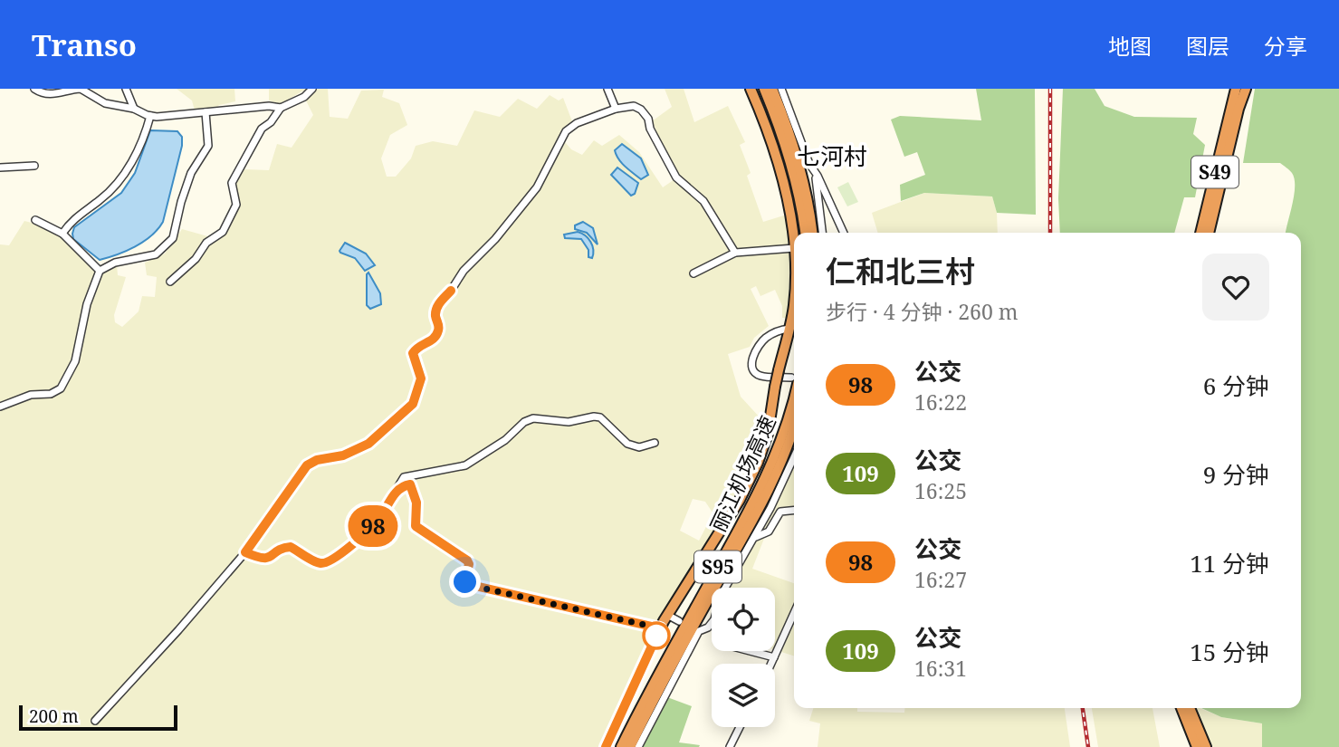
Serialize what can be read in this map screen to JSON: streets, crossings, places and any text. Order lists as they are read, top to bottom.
{
  "streets": {
    "highway": ["S49", "丽江机场高速", "S95"]
  },
  "districts": ["七河村"],
  "lines": ["bus line 98"],
  "scale_bar": "200 m",
  "page": {
    "header": "Transo",
    "nav": ["地图", "图层", "分享"],
    "on_map": "98",
    "heading": ["仁和北三村", "步行 · 4 分钟 · 260 m"],
    "list": [
      {
        "mark": "98",
        "name": "公交",
        "note": "16:22",
        "value": "6 分钟"
      },
      {
        "mark": "109",
        "name": "公交",
        "note": "16:25",
        "value": "9 分钟"
      },
      {
        "mark": "98",
        "name": "公交",
        "note": "16:27",
        "value": "11 分钟"
      },
      {
        "mark": "109",
        "name": "公交",
        "note": "16:31",
        "value": "15 分钟"
      }
    ],
    "scale": "200 m"
  }
}
